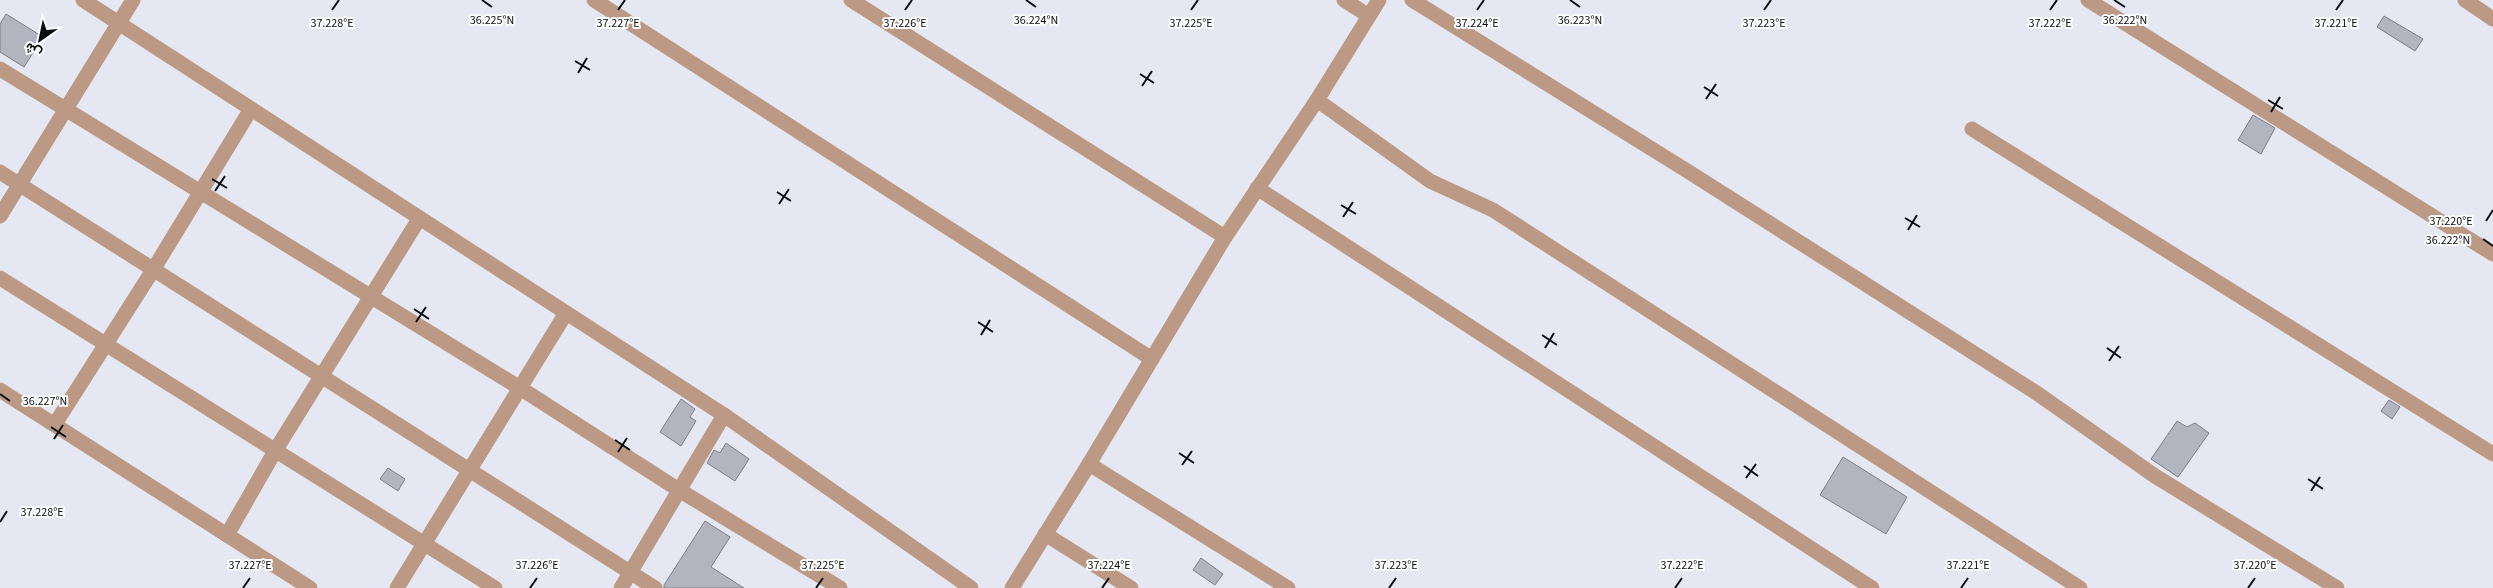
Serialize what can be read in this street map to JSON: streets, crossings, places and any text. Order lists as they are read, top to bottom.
{
  "north": "bottom left",
  "coordinates": [
    "36.223°N",
    "36.225°N",
    "36.224°N",
    "36.222°N",
    "37.228°E",
    "37.227°E",
    "37.226°E",
    "37.225°E",
    "37.224°E",
    "37.223°E",
    "37.222°E",
    "37.221°E",
    "37.220°E",
    "36.227°N"
  ]
}
